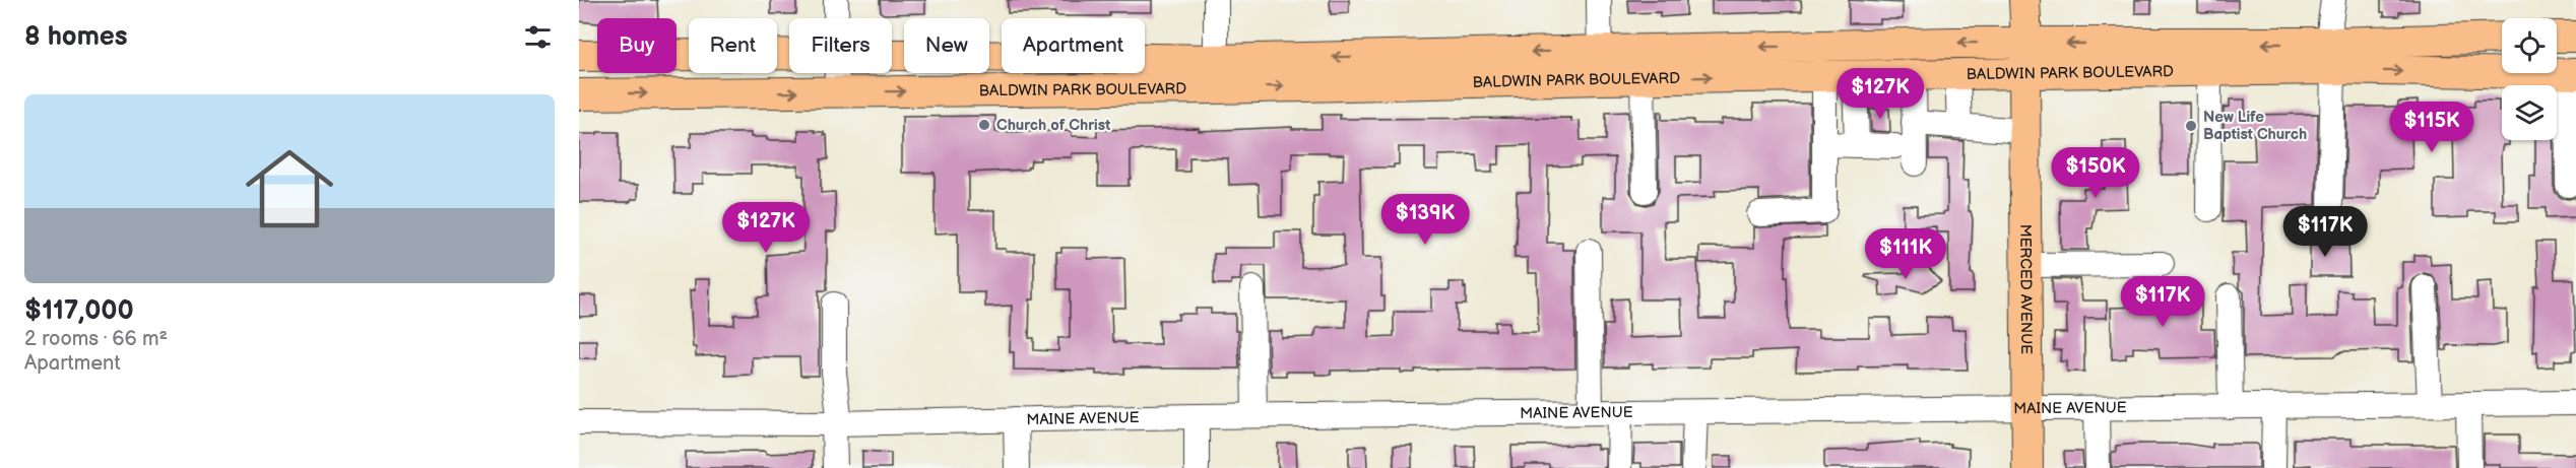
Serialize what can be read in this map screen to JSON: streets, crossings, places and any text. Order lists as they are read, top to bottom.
{
  "streets": {
    "main road": ["BALDWIN PARK BOULEVARD", "MERCED AVENUE"],
    "street": ["MAINE AVENUE"]
  },
  "crossings": [
    ["BALDWIN PARK BOULEVARD", "MERCED AVENUE"],
    ["MERCED AVENUE", "MAINE AVENUE"]
  ],
  "places": ["Church of Christ", "New Life Baptist Church"],
  "page": {
    "heading": "8 homes",
    "chip": [
      "Buy",
      "Rent",
      "Filters",
      "New",
      "Apartment"
    ],
    "price": [
      "$127K",
      "$115K",
      "$150K",
      "$139K",
      "$127K",
      "$117K",
      "$111K",
      "$117K"
    ],
    "list": [
      {
        "name": "$117,000",
        "note": "2 rooms · 66 m² · Apartment"
      }
    ]
  }
}
